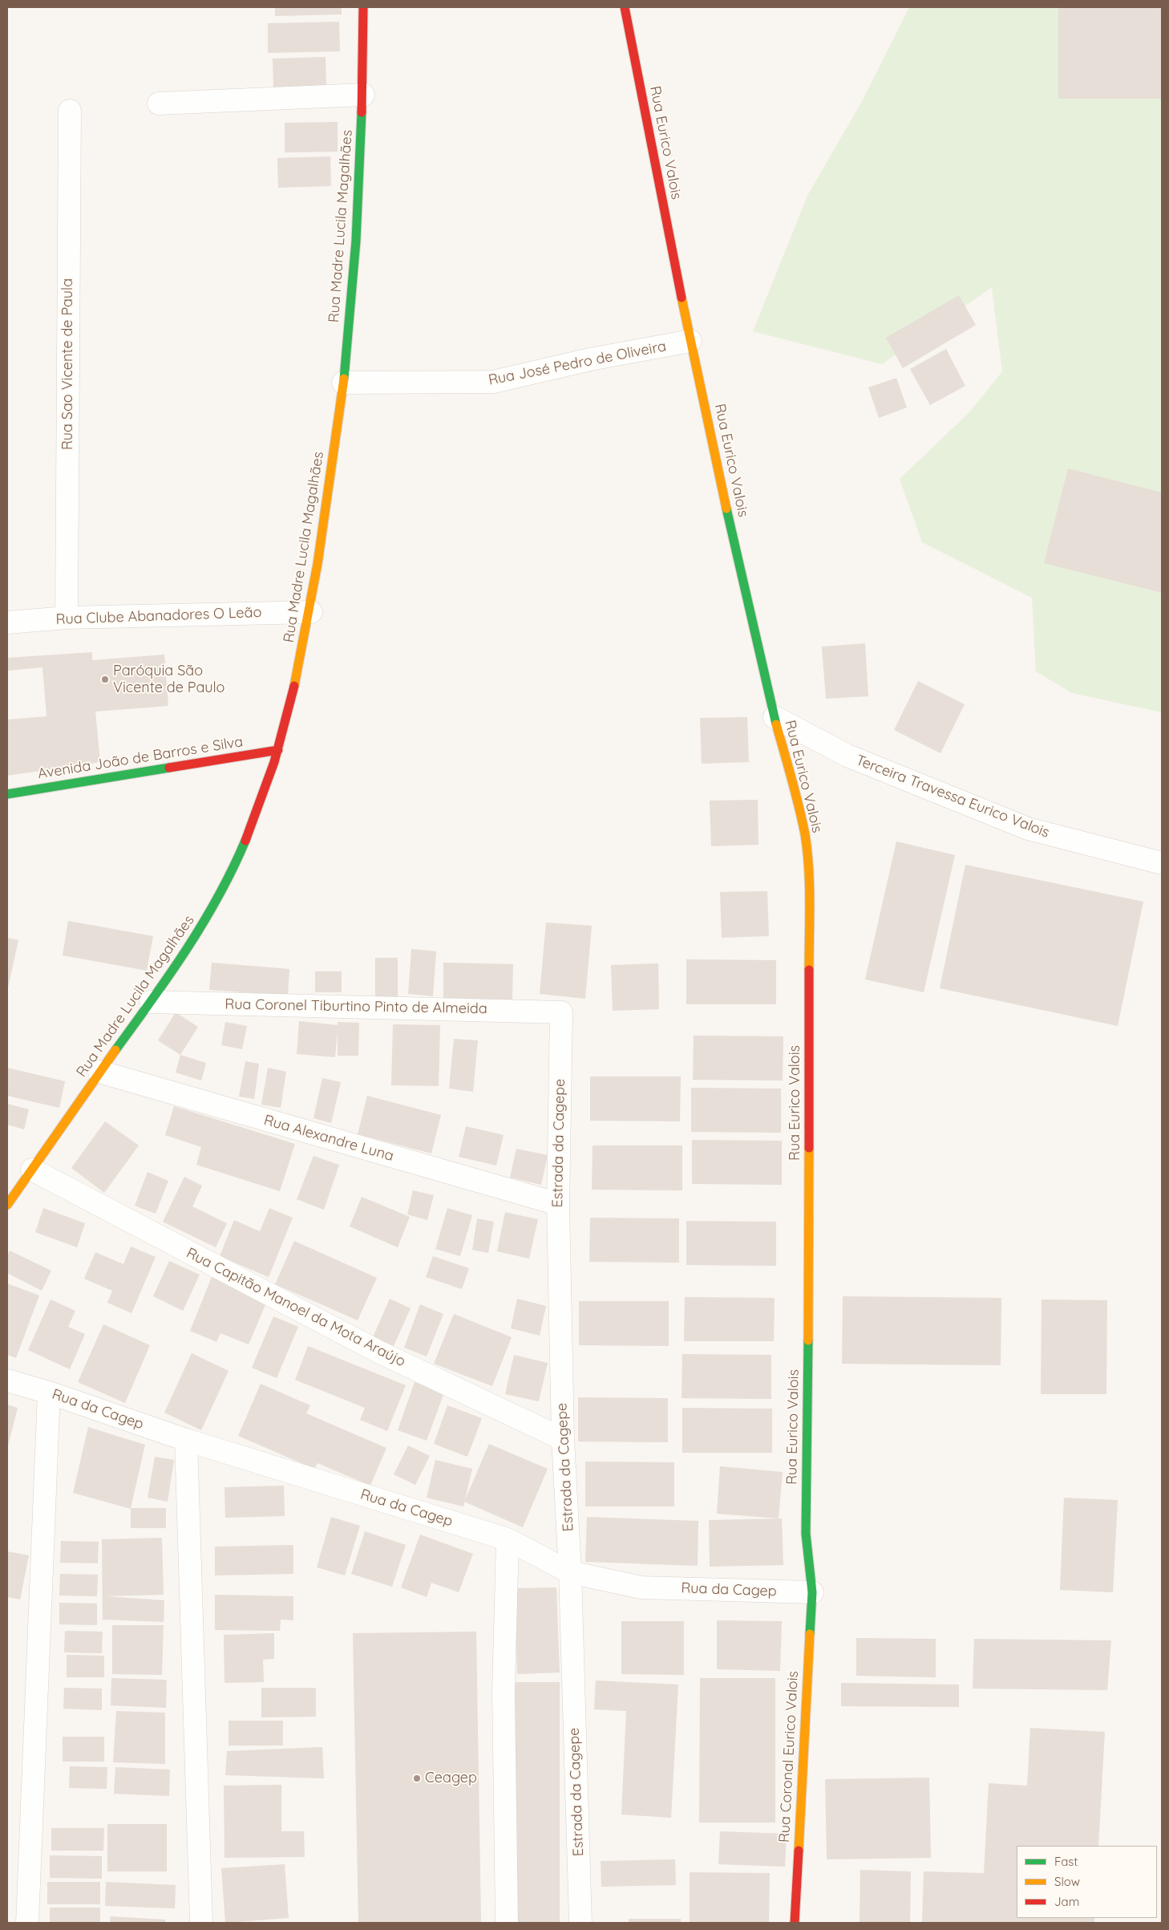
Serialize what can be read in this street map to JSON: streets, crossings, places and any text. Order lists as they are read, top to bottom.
{
  "streets": {
    "main road": [
      "Rua Eurico Valois",
      "Rua Madre Lucila Magalhães",
      "Avenida João de Barros e Silva",
      "Rua Coronal Eurico Valois"
    ],
    "street": [
      "Rua José Pedro de Oliveira",
      "Rua Sao Vicente de Paula",
      "Rua Clube Abanadores O Leão",
      "Terceira Travessa Eurico Valois",
      "Rua Coronel Tiburtino Pinto de Almeida",
      "Rua Alexandre Luna",
      "Estrada da Cagepe",
      "Rua Capitão Manoel da Mota Araújo",
      "Rua da Cagep"
    ]
  },
  "crossings": [
    ["Rua Eurico Valois", "Rua José Pedro de Oliveira"],
    ["Rua Eurico Valois", "Terceira Travessa Eurico Valois"],
    ["Rua Eurico Valois", "Rua da Cagep"],
    ["Rua Eurico Valois", "Rua Coronal Eurico Valois"],
    ["Rua Madre Lucila Magalhães", "Rua José Pedro de Oliveira"],
    ["Rua Madre Lucila Magalhães", "Rua Clube Abanadores O Leão"],
    ["Rua Madre Lucila Magalhães", "Avenida João de Barros e Silva"],
    ["Rua Madre Lucila Magalhães", "Rua Coronel Tiburtino Pinto de Almeida"],
    ["Rua Madre Lucila Magalhães", "Rua Alexandre Luna"],
    ["Rua Madre Lucila Magalhães", "Rua Capitão Manoel da Mota Araújo"],
    ["Rua Sao Vicente de Paula", "Rua Clube Abanadores O Leão"],
    ["Rua Coronel Tiburtino Pinto de Almeida", "Estrada da Cagepe"],
    ["Rua Alexandre Luna", "Estrada da Cagepe"],
    ["Estrada da Cagepe", "Rua Capitão Manoel da Mota Araújo"],
    ["Estrada da Cagepe", "Rua da Cagep"],
    ["Rua da Cagep", "Rua Coronal Eurico Valois"]
  ],
  "places": ["Paróquia São Vicente de Paulo", "Ceagep"],
  "legend": ["Fast", "Slow", "Jam"]
}
